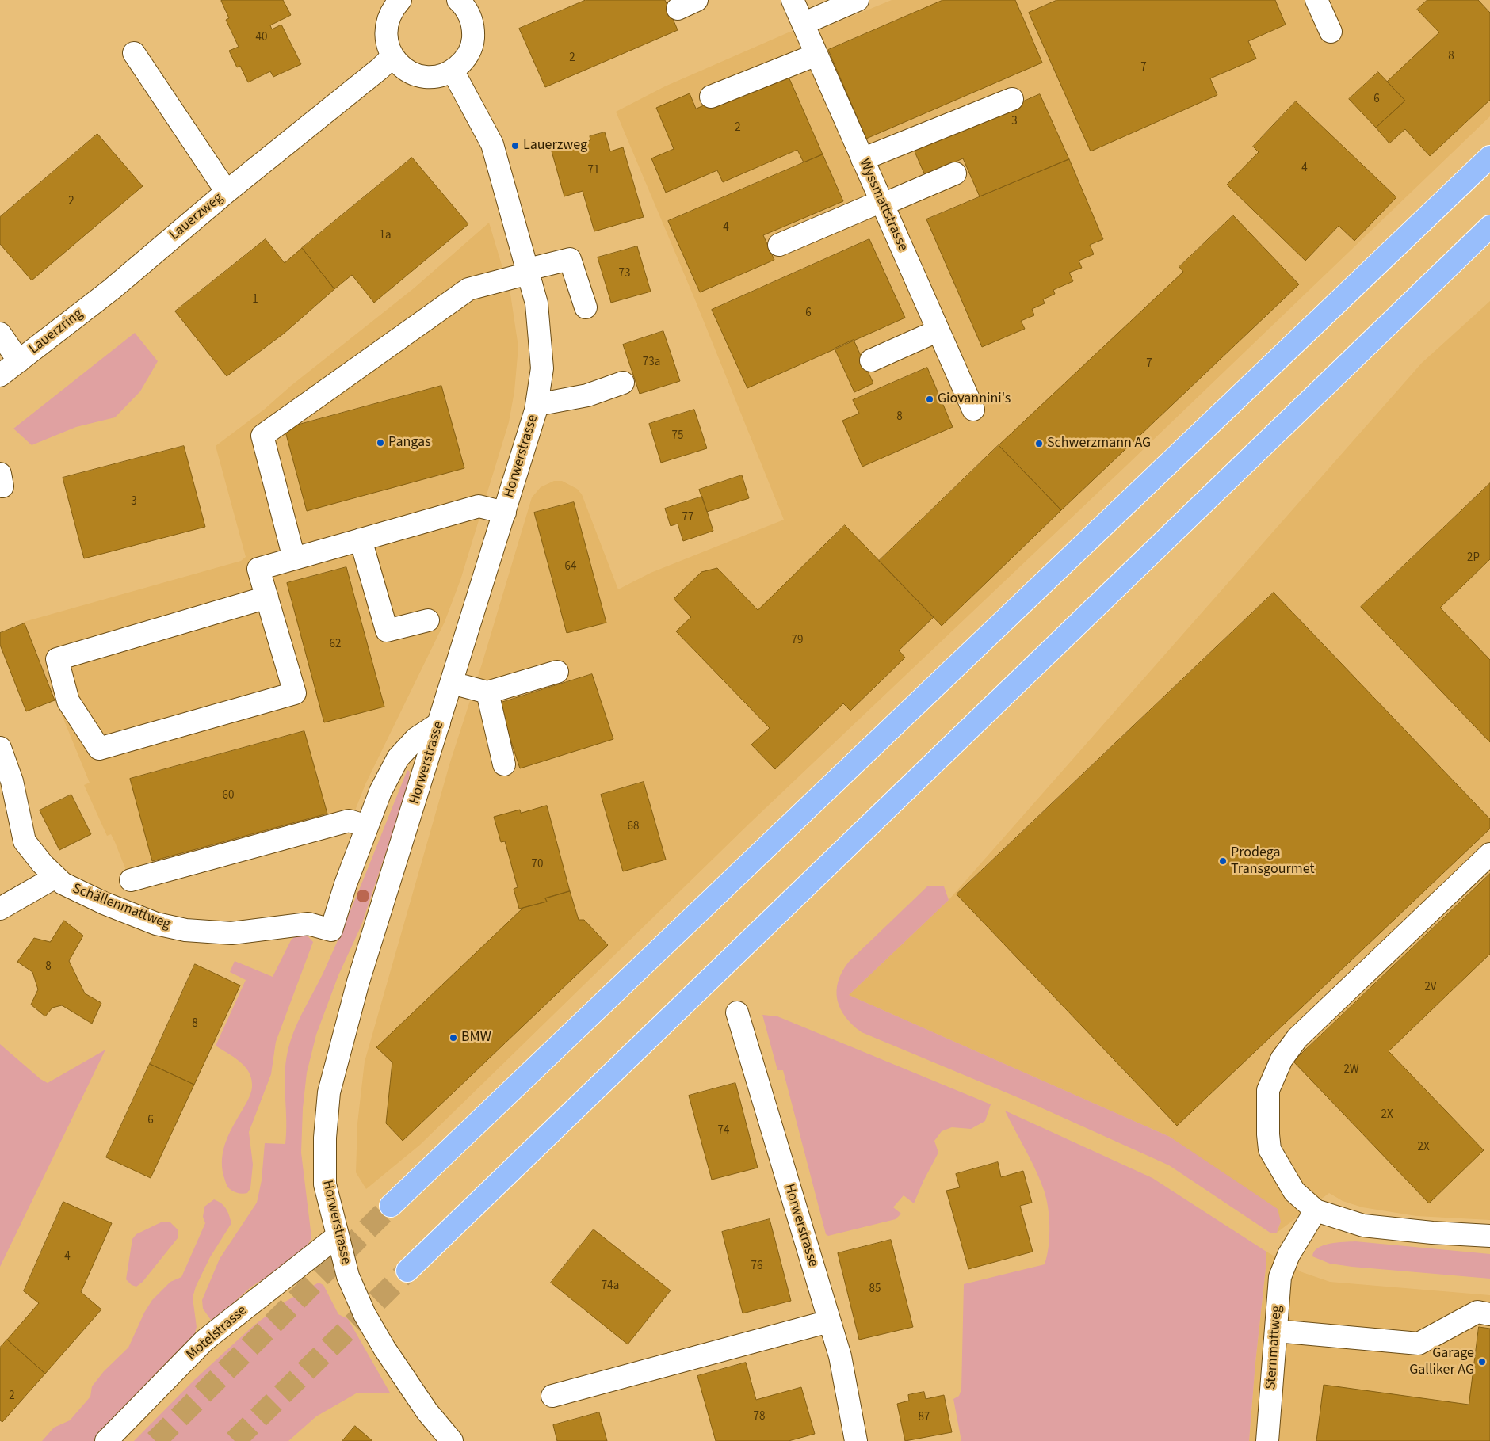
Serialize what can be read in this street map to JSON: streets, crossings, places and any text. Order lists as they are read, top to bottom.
{
  "streets": {
    "street": [
      "Wyssmattstrasse",
      "Lauerzweg",
      "Lauerzring",
      "Horwerstrasse",
      "Schällenmattweg",
      "Motelstrasse",
      "Sternmattweg"
    ]
  },
  "crossings": [
    ["Lauerzweg", "Lauerzring"],
    ["Horwerstrasse", "Schällenmattweg"],
    ["Horwerstrasse", "Motelstrasse"]
  ],
  "places": [
    "Lauerzweg",
    "Giovannini's",
    "Pangas",
    "Schwerzmann AG",
    "Prodega Transgourmet",
    "BMW",
    "Garage Galliker AG"
  ],
  "house_numbers": [
    "40",
    "8",
    "2",
    "7",
    "6",
    "3",
    "2",
    "4",
    "71",
    "2",
    "4",
    "1a",
    "73",
    "1",
    "6",
    "73a",
    "7",
    "8",
    "75",
    "3",
    "77",
    "2P",
    "64",
    "79",
    "62",
    "60",
    "68",
    "70",
    "8",
    "2V",
    "8",
    "2W",
    "2X",
    "6",
    "74",
    "2X",
    "4",
    "76",
    "74a",
    "85",
    "2",
    "78",
    "87"
  ]
}
